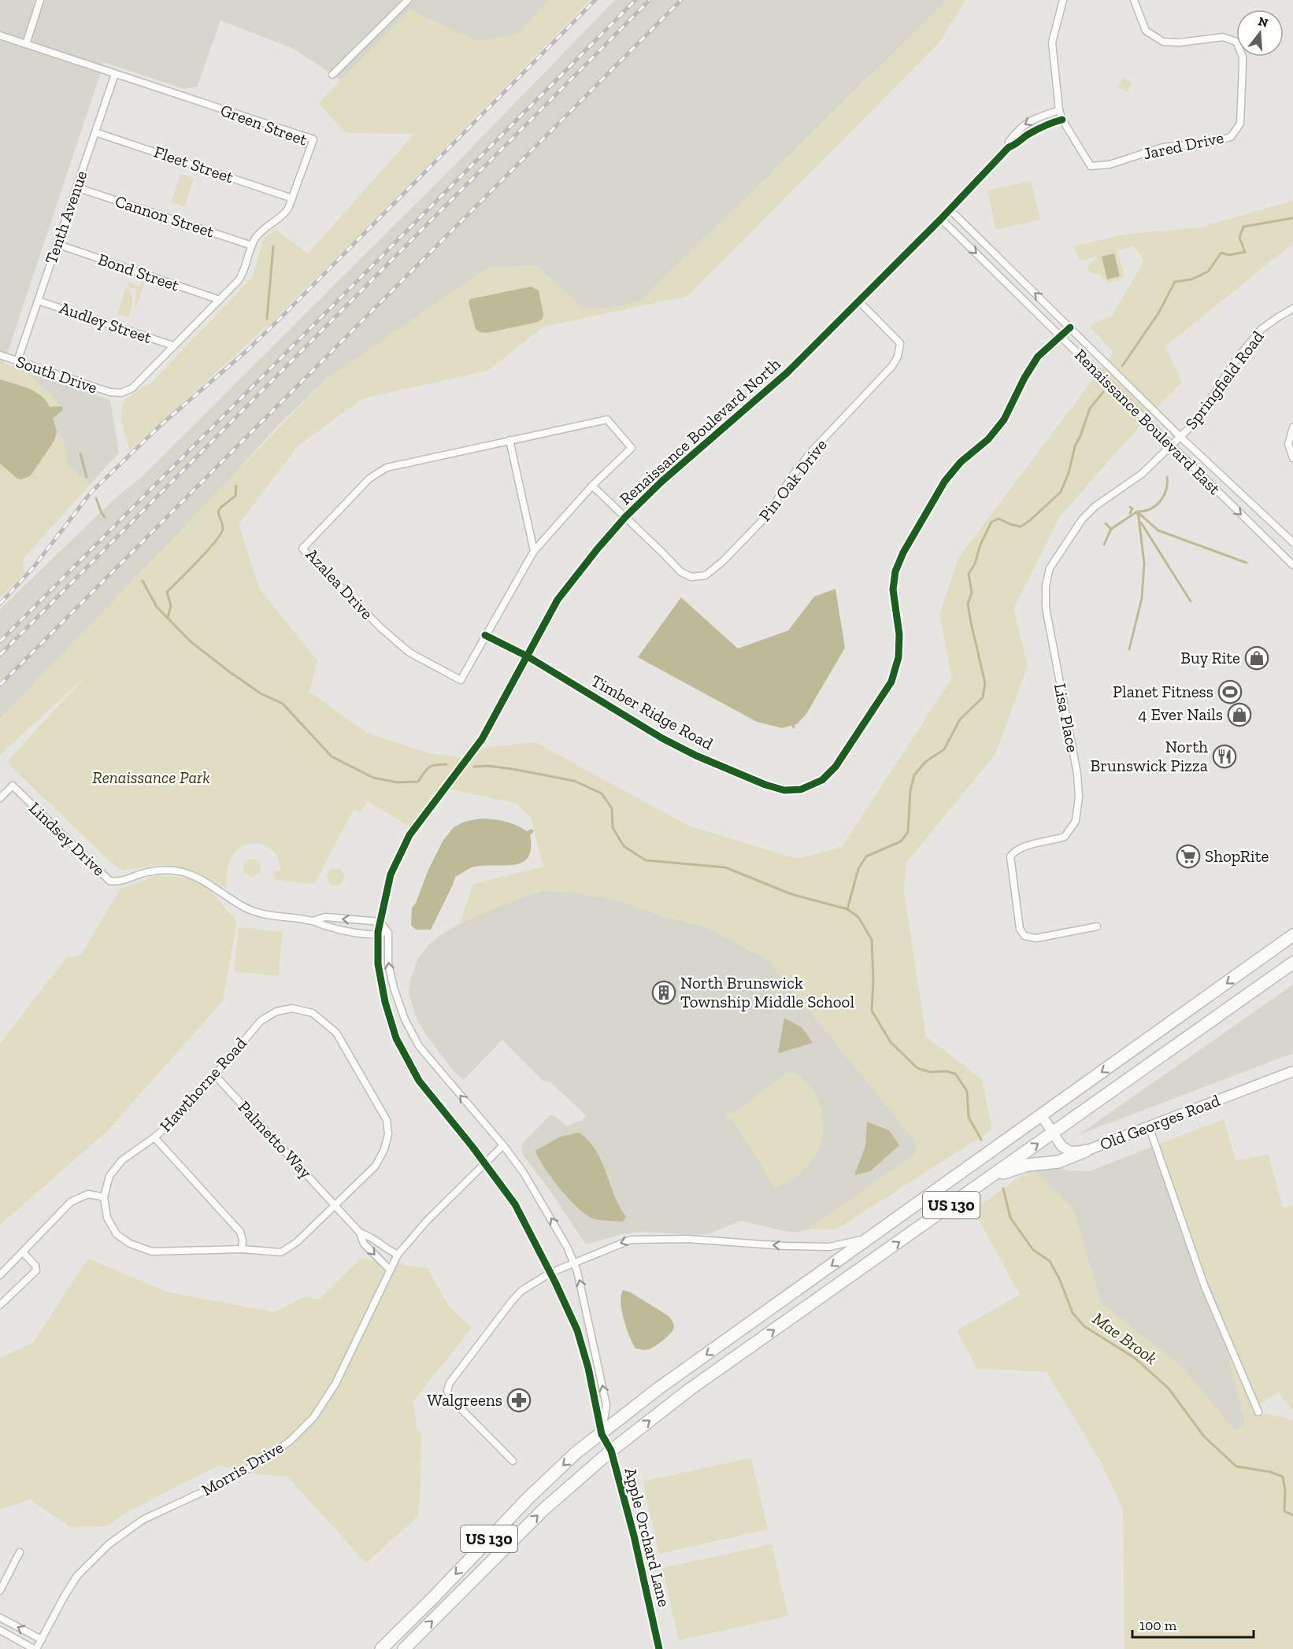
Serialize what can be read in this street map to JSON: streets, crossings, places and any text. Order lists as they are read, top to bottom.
{
  "streets": {
    "highway": ["US 130"],
    "street": [
      "Green Street",
      "Jared Drive",
      "Fleet Street",
      "Cannon Street",
      "Tenth Avenue",
      "Bond Street",
      "Audley Street",
      "South Drive",
      "Springfield Road",
      "Renaissance Boulevard East",
      "Renaissance Boulevard North",
      "Pin Oak Drive",
      "Azalea Drive",
      "Timber Ridge Road",
      "Lisa Place",
      "Lindsey Drive",
      "Hawthorne Road",
      "Old Georges Road",
      "Palmetto Way",
      "Morris Drive",
      "Apple Orchard Lane"
    ]
  },
  "crossings": [
    ["Green Street", "Fleet Street"],
    ["Green Street", "Cannon Street"],
    ["Green Street", "Tenth Avenue"],
    ["Green Street", "Bond Street"],
    ["Green Street", "Audley Street"],
    ["Green Street", "South Drive"],
    ["Jared Drive", "Renaissance Boulevard North"],
    ["Fleet Street", "Tenth Avenue"],
    ["Cannon Street", "Tenth Avenue"],
    ["Tenth Avenue", "Bond Street"],
    ["Tenth Avenue", "Audley Street"],
    ["Tenth Avenue", "South Drive"],
    ["Springfield Road", "Renaissance Boulevard East"],
    ["Springfield Road", "Lisa Place"],
    ["Renaissance Boulevard East", "Renaissance Boulevard North"],
    ["Renaissance Boulevard East", "Timber Ridge Road"],
    ["Renaissance Boulevard East", "Lisa Place"],
    ["Renaissance Boulevard North", "Pin Oak Drive"],
    ["Renaissance Boulevard North", "Timber Ridge Road"],
    ["Renaissance Boulevard North", "Lindsey Drive"],
    ["Renaissance Boulevard North", "US 130"],
    ["Renaissance Boulevard North", "Morris Drive"],
    ["Renaissance Boulevard North", "Apple Orchard Lane"],
    ["Hawthorne Road", "Palmetto Way"],
    ["Old Georges Road", "US 130"],
    ["US 130", "Apple Orchard Lane"]
  ],
  "water": ["Mae Brook"],
  "parks": ["Renaissance Park"],
  "places": {
    "shop": ["Buy Rite", "4 Ever Nails"],
    "sports": ["Planet Fitness"],
    "restaurant": ["North Brunswick Pizza"],
    "supermarket": ["ShopRite"],
    "building": ["North Brunswick Township Middle School"],
    "pharmacy": ["Walgreens"]
  },
  "scale_bar": "100 m",
  "north": "top"
}
